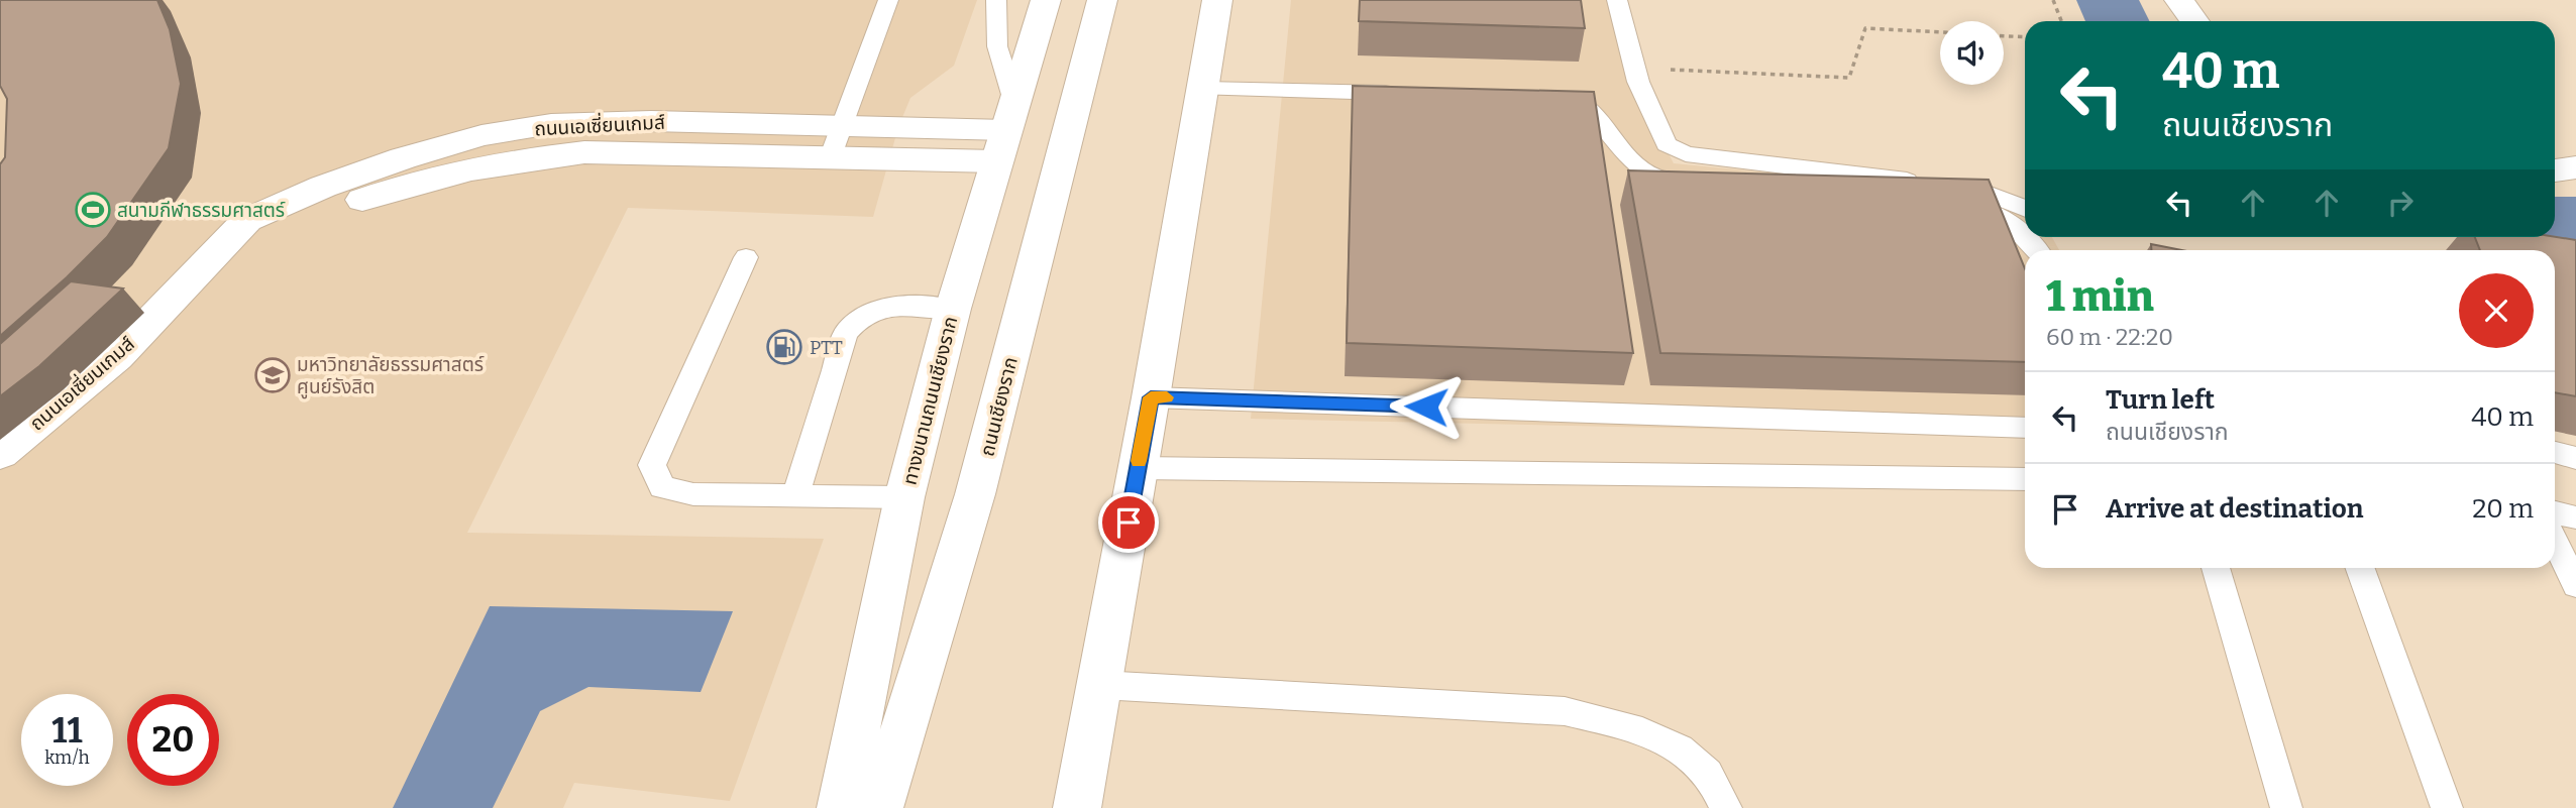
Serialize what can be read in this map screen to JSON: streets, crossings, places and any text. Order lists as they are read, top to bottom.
{
  "streets": {
    "street": ["ถนนเอเซี่ยนเกมส์", "ทางขนานถนนเชียงราก", "ถนนเชียงราก"]
  },
  "crossings": [
    ["ถนนเอเซี่ยนเกมส์", "ทางขนานถนนเชียงราก"]
  ],
  "places": {
    "sports": ["สนามกีฬาธรรมศาสตร์"],
    "fuel station": ["PTT"],
    "school or university": ["มหาวิทยาลัยธรรมศาสตร์ ศูนย์รังสิต"]
  },
  "page": {
    "turn": ["40 m", "ถนนเชียงราก"],
    "heading": ["1 min", "60 m · 22:20"],
    "list": [
      {
        "name": "Turn left",
        "note": "ถนนเชียงราก",
        "value": "40 m"
      },
      {
        "name": "Arrive at destination",
        "value": "20 m"
      }
    ],
    "speed": "11 km/h",
    "limit": "20"
  }
}
